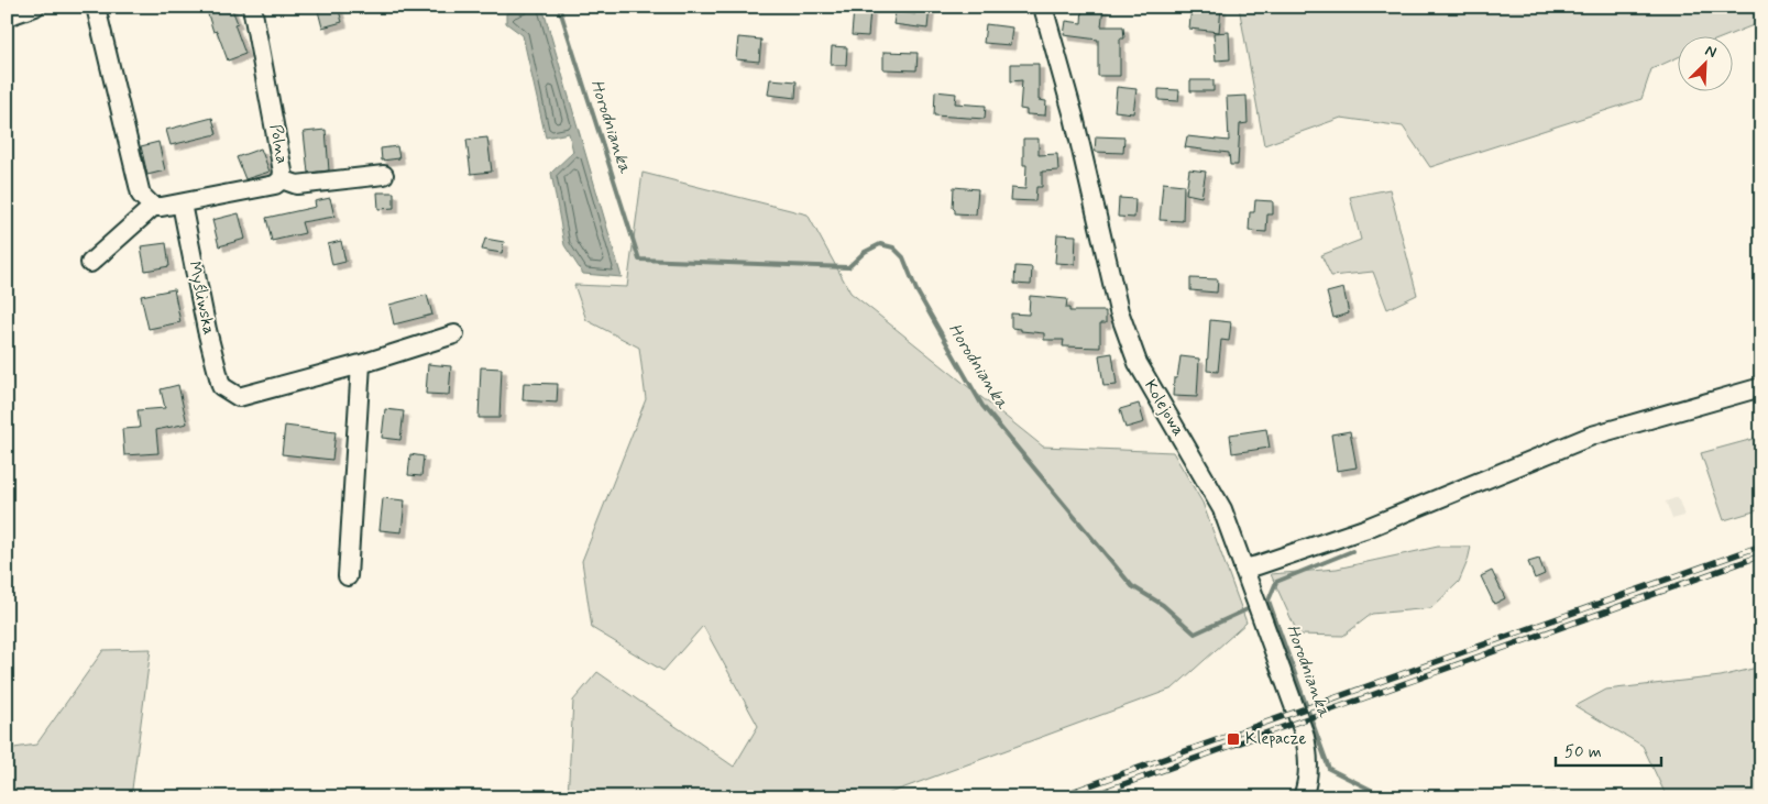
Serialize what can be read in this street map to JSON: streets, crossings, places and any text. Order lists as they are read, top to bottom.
{
  "streets": {
    "street": ["Polna", "Myśliwska", "Kolejowa"]
  },
  "crossings": [
    ["Polna", "Myśliwska"]
  ],
  "water": ["Horodnianka"],
  "places": {
    "transit": ["Klepacze"]
  },
  "scale_bar": "50 m",
  "north": "top right"
}
